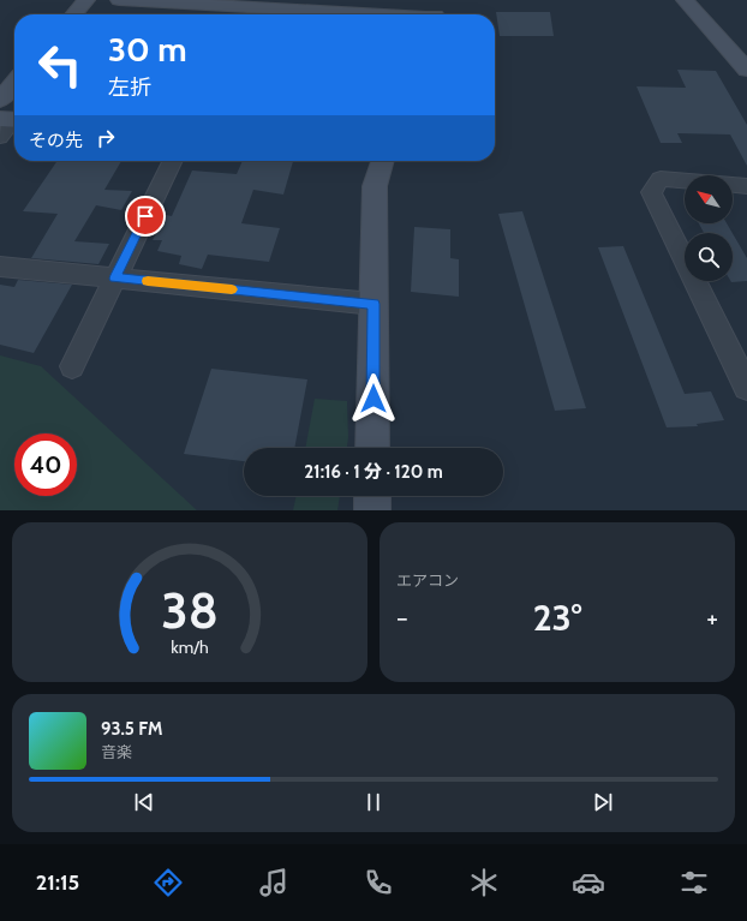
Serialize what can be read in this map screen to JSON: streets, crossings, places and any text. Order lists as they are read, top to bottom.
{
  "north": "top left",
  "page": {
    "turn": ["30 m", "左折"],
    "then": "その先",
    "limit": "40",
    "trip": "21:16 · 1 分 · 120 m",
    "tile": "エアコン",
    "heat": ["−", "23°", "+"],
    "song": ["93.5 FM", "音楽"],
    "tabs": "21:15",
    "gauge": ["38", "km/h"]
  }
}
